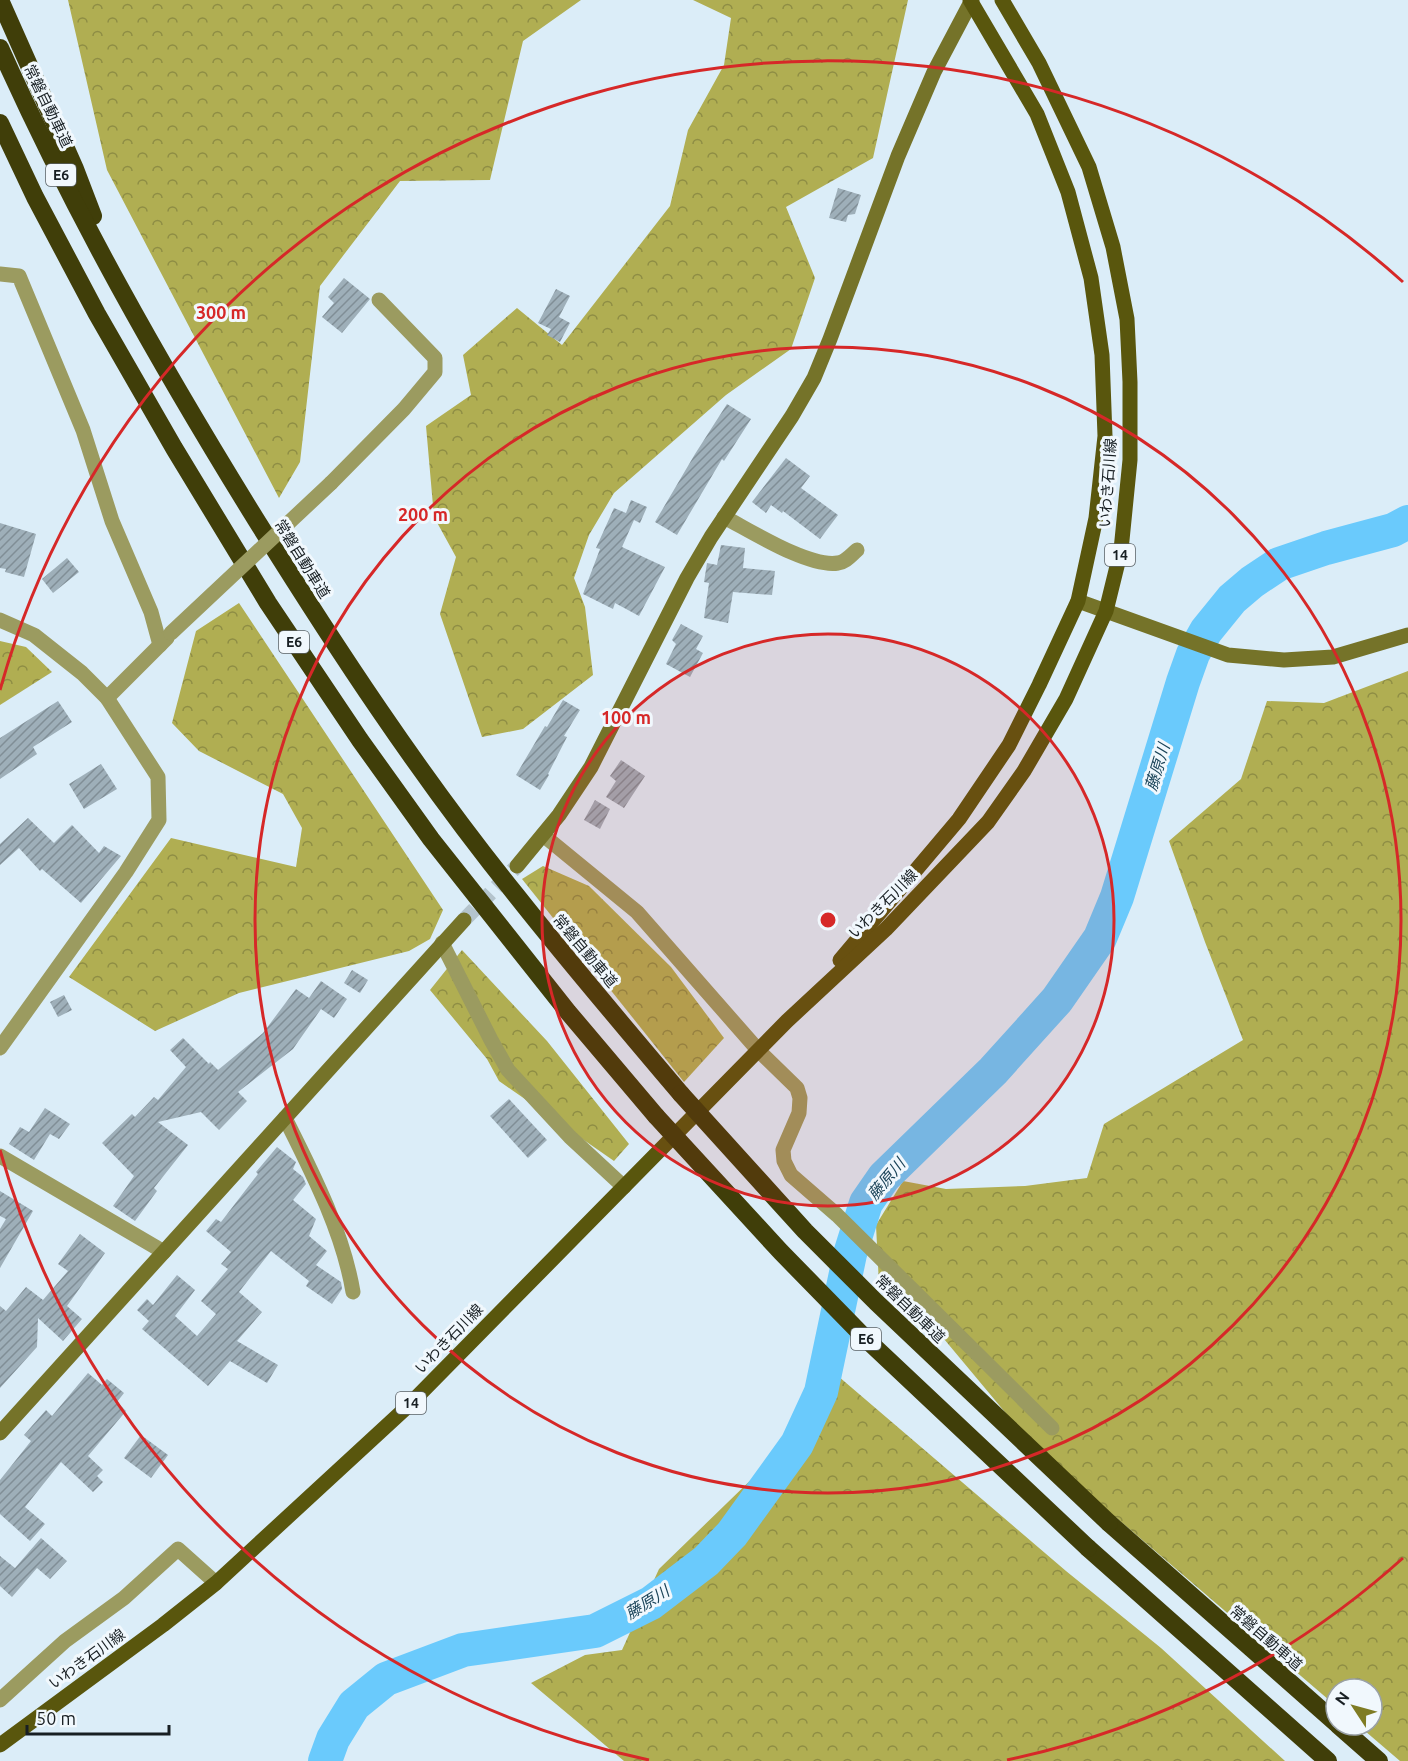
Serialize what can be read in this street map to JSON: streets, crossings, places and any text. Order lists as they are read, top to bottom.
{
  "streets": {
    "highway": ["常磐自動車道", "E6"],
    "main road": ["いわき石川線", "14"]
  },
  "water": ["藤原川"],
  "scale_bar": "50 m",
  "north": "top left",
  "rings": ["300 m", "200 m", "100 m"]
}
